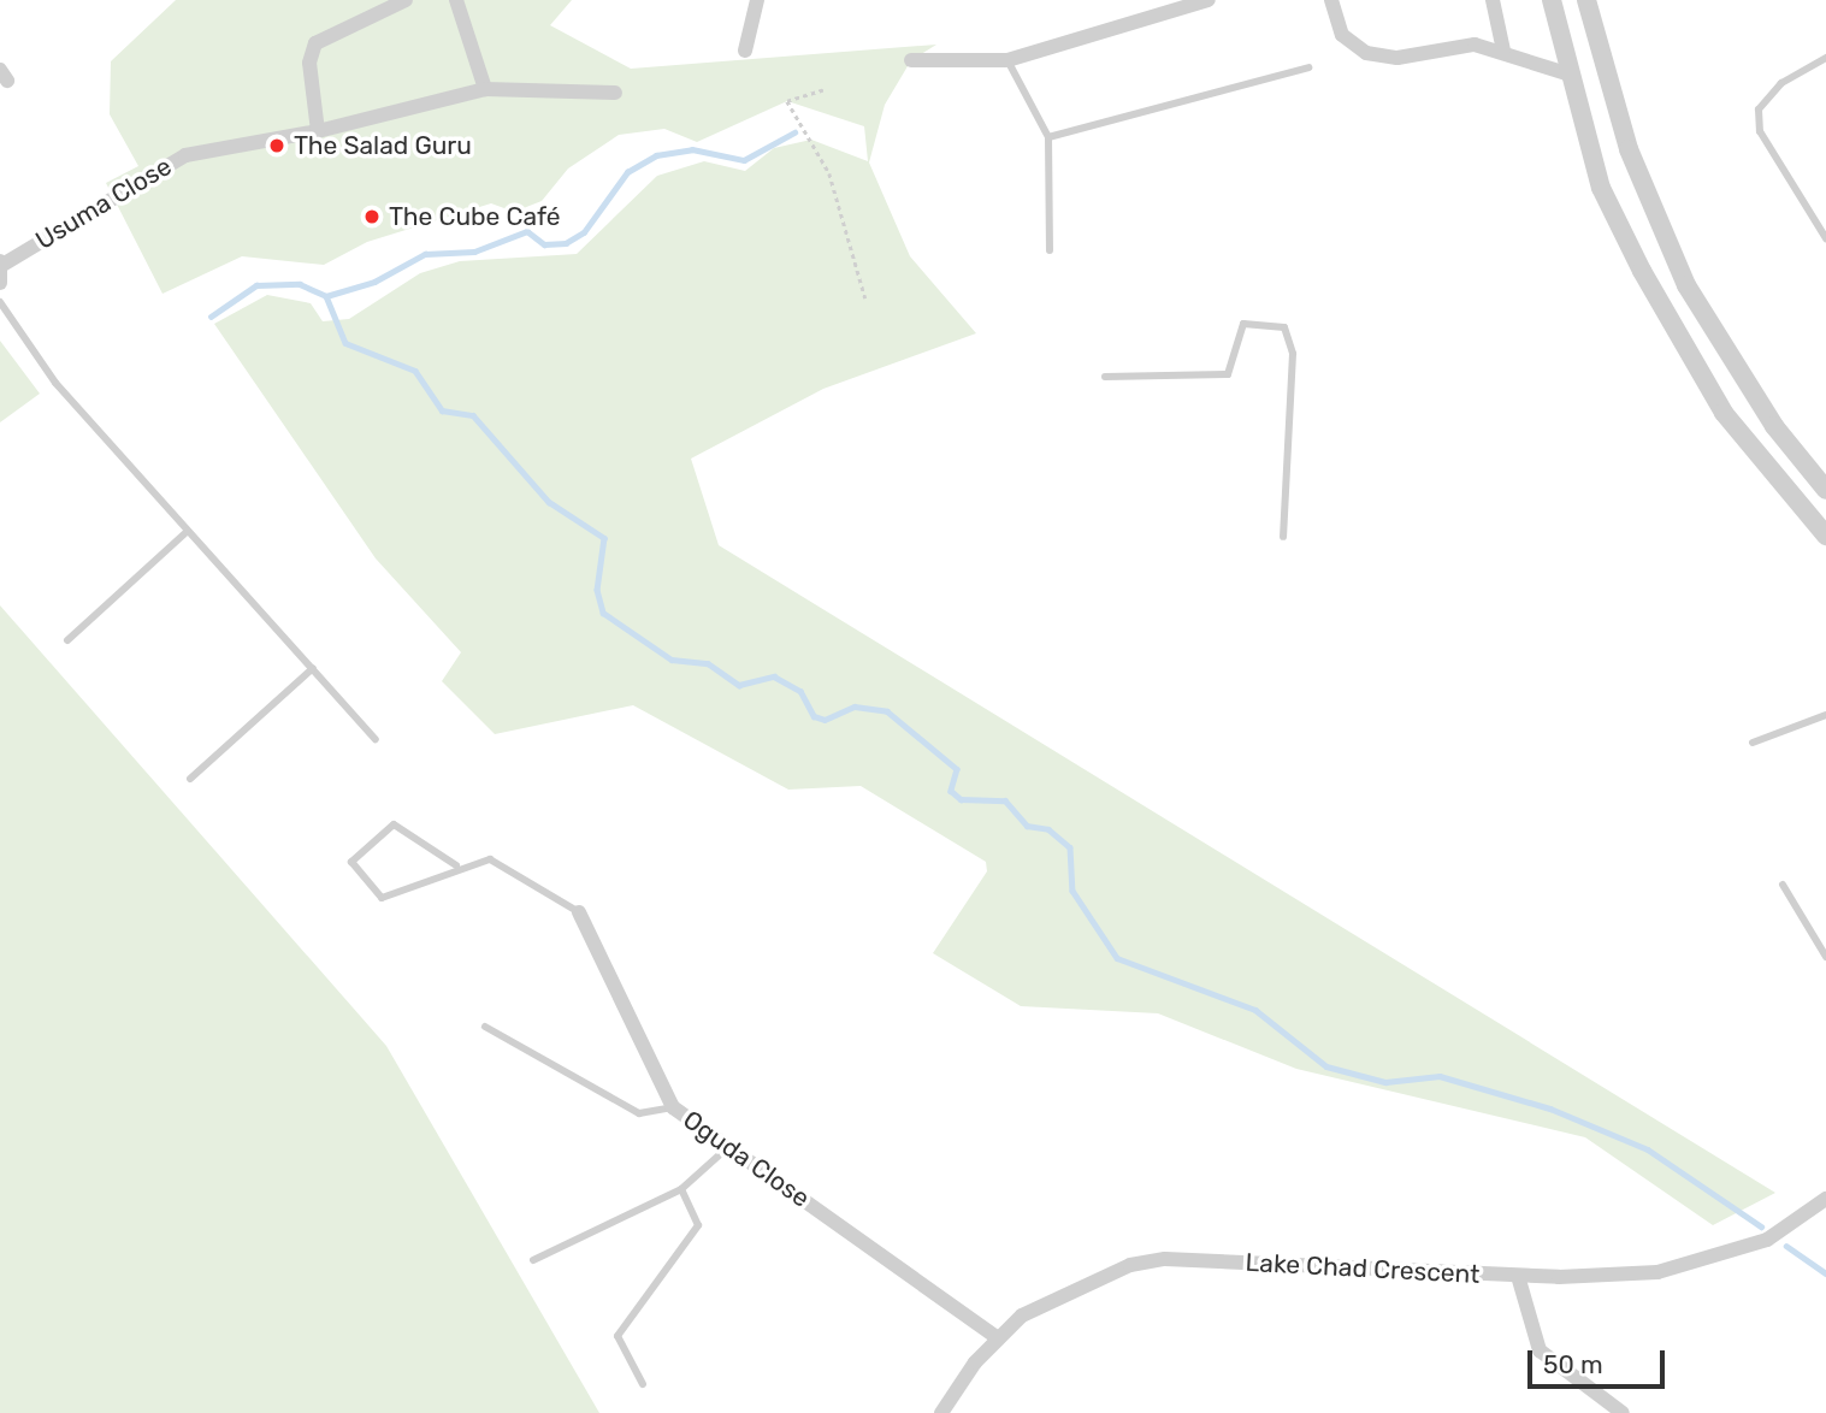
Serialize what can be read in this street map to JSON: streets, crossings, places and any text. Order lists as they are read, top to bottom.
{
  "streets": {
    "street": ["Usuma Close", "Oguda Close", "Lake Chad Crescent"]
  },
  "crossings": [
    ["Oguda Close", "Lake Chad Crescent"]
  ],
  "places": ["The Salad Guru", "The Cube Café"],
  "scale_bar": "50 m"
}
